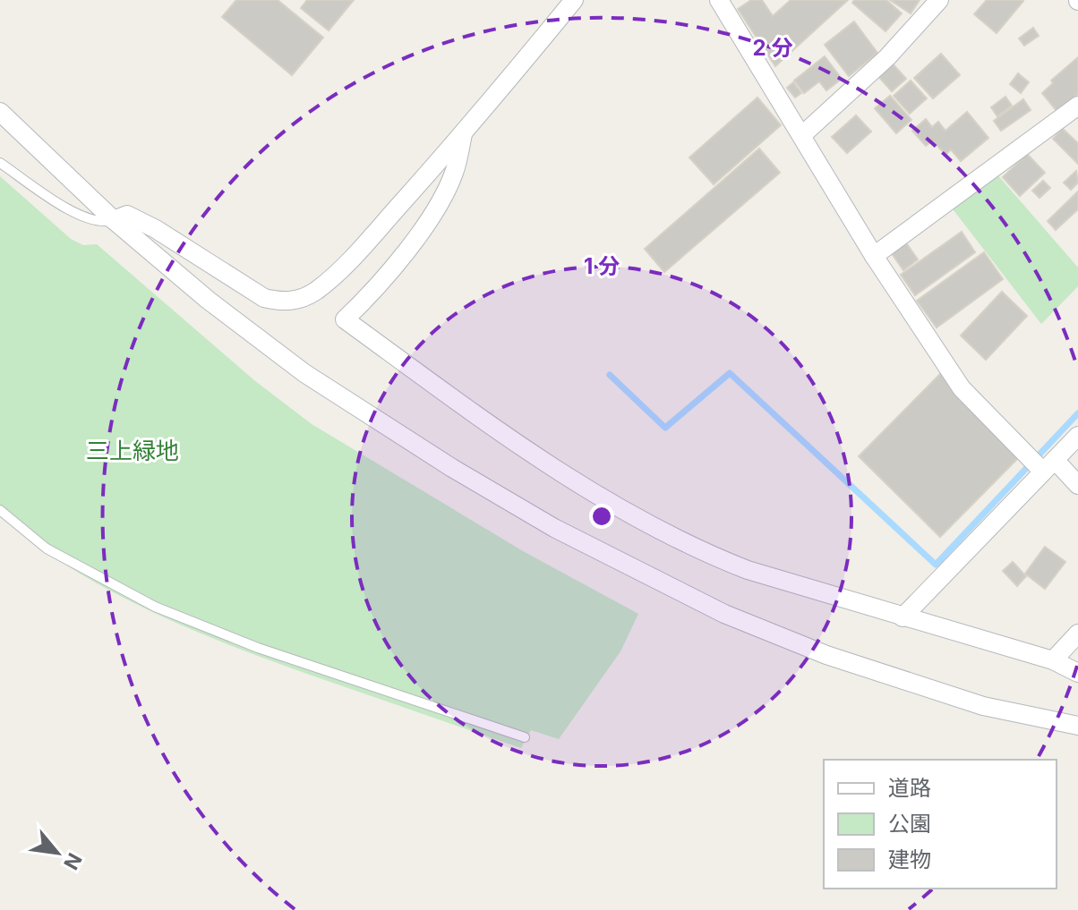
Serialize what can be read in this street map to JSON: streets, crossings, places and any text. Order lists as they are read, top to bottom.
{
  "parks": ["三上緑地"],
  "legend": ["道路", "公園", "建物"],
  "north": "bottom right",
  "rings": ["2 分", "1 分"]
}
